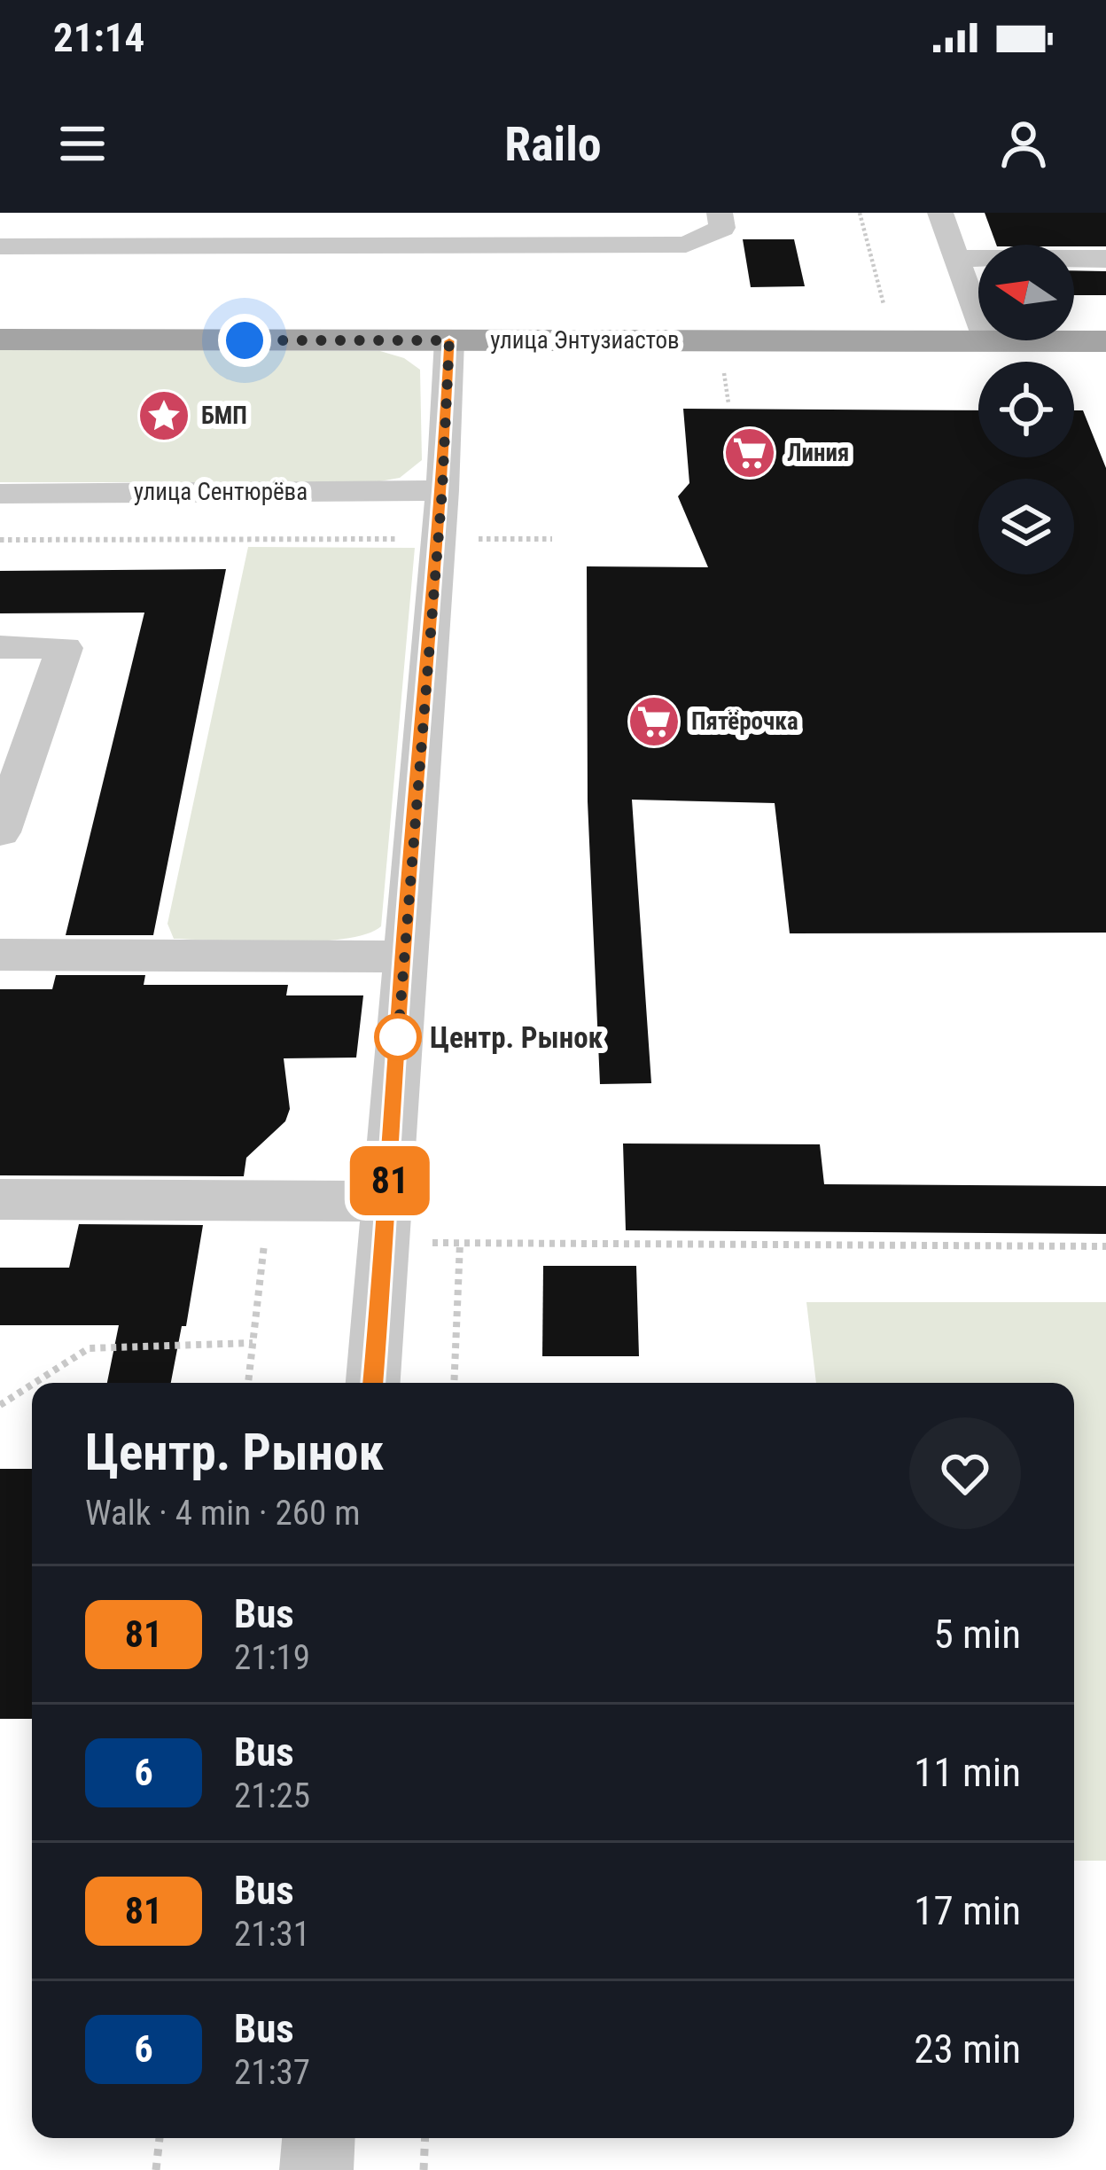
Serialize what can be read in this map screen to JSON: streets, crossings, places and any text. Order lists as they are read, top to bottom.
{
  "streets": {
    "main road": ["улица Энтузиастов"],
    "street": ["улица Сентюрёва"]
  },
  "places": {
    "place": ["БМП"],
    "supermarket": ["Линия", "Пятёрочка"],
    "other": ["Центр. Рынок"]
  },
  "lines": ["bus line 81"],
  "north": "left",
  "page": {
    "status": "21:14",
    "header": "Railo",
    "on_map": "81",
    "heading": ["Центр. Рынок", "Walk · 4 min · 260 m"],
    "list": [
      {
        "mark": "81",
        "name": "Bus",
        "note": "21:19",
        "value": "5 min"
      },
      {
        "mark": "6",
        "name": "Bus",
        "note": "21:25",
        "value": "11 min"
      },
      {
        "mark": "81",
        "name": "Bus",
        "note": "21:31",
        "value": "17 min"
      },
      {
        "mark": "6",
        "name": "Bus",
        "note": "21:37",
        "value": "23 min"
      }
    ]
  }
}
